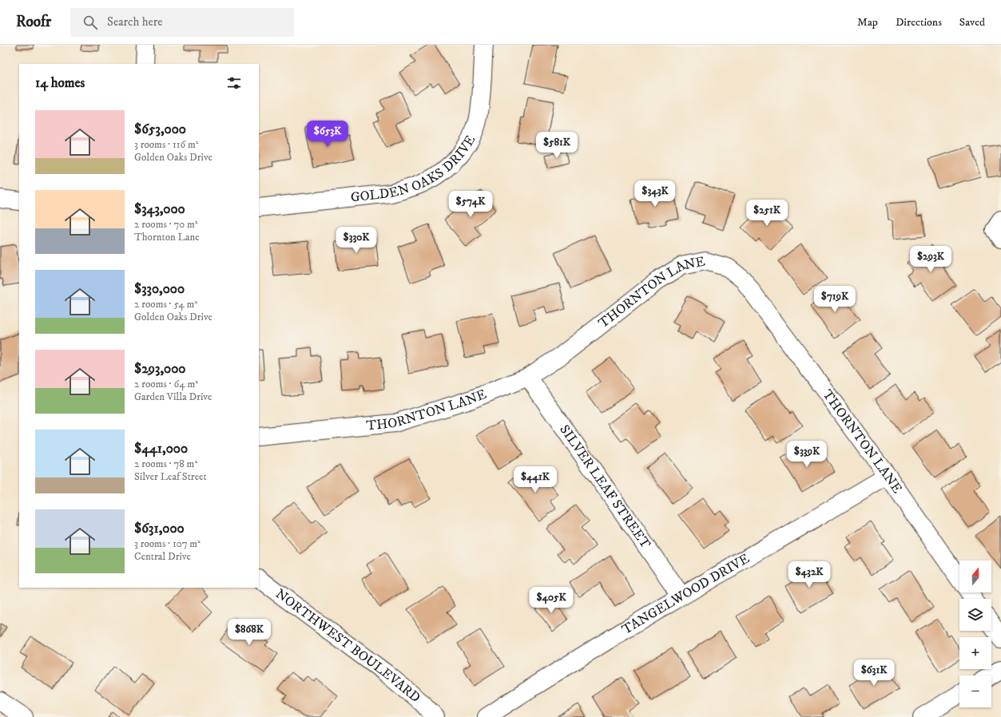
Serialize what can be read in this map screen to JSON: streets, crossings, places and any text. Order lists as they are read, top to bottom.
{
  "streets": {
    "street": [
      "GOLDEN OAKS DRIVE",
      "THORNTON LANE",
      "SILVER LEAF STREET",
      "TANGELWOOD DRIVE",
      "NORTHWEST BOULEVARD"
    ]
  },
  "crossings": [
    ["THORNTON LANE", "SILVER LEAF STREET"],
    ["THORNTON LANE", "TANGELWOOD DRIVE"],
    ["SILVER LEAF STREET", "TANGELWOOD DRIVE"]
  ],
  "north": "top",
  "page": {
    "header": "Roofr",
    "search": "Search here",
    "nav": ["Map", "Directions", "Saved"],
    "heading": "14 homes",
    "list": [
      {
        "name": "$653,000",
        "note": "3 rooms · 116 m² · Golden Oaks Drive"
      },
      {
        "name": "$343,000",
        "note": "2 rooms · 70 m² · Thornton Lane"
      },
      {
        "name": "$330,000",
        "note": "2 rooms · 54 m² · Golden Oaks Drive"
      },
      {
        "name": "$293,000",
        "note": "2 rooms · 64 m² · Garden Villa Drive"
      },
      {
        "name": "$441,000",
        "note": "2 rooms · 78 m² · Silver Leaf Street"
      },
      {
        "name": "$631,000",
        "note": "3 rooms · 107 m² · Central Drive"
      }
    ],
    "price": [
      "$653K",
      "$581K",
      "$343K",
      "$574K",
      "$251K",
      "$330K",
      "$293K",
      "$719K",
      "$339K",
      "$441K",
      "$432K",
      "$405K",
      "$868K",
      "$631K"
    ],
    "map_buttons": ["+", "−"]
  }
}
